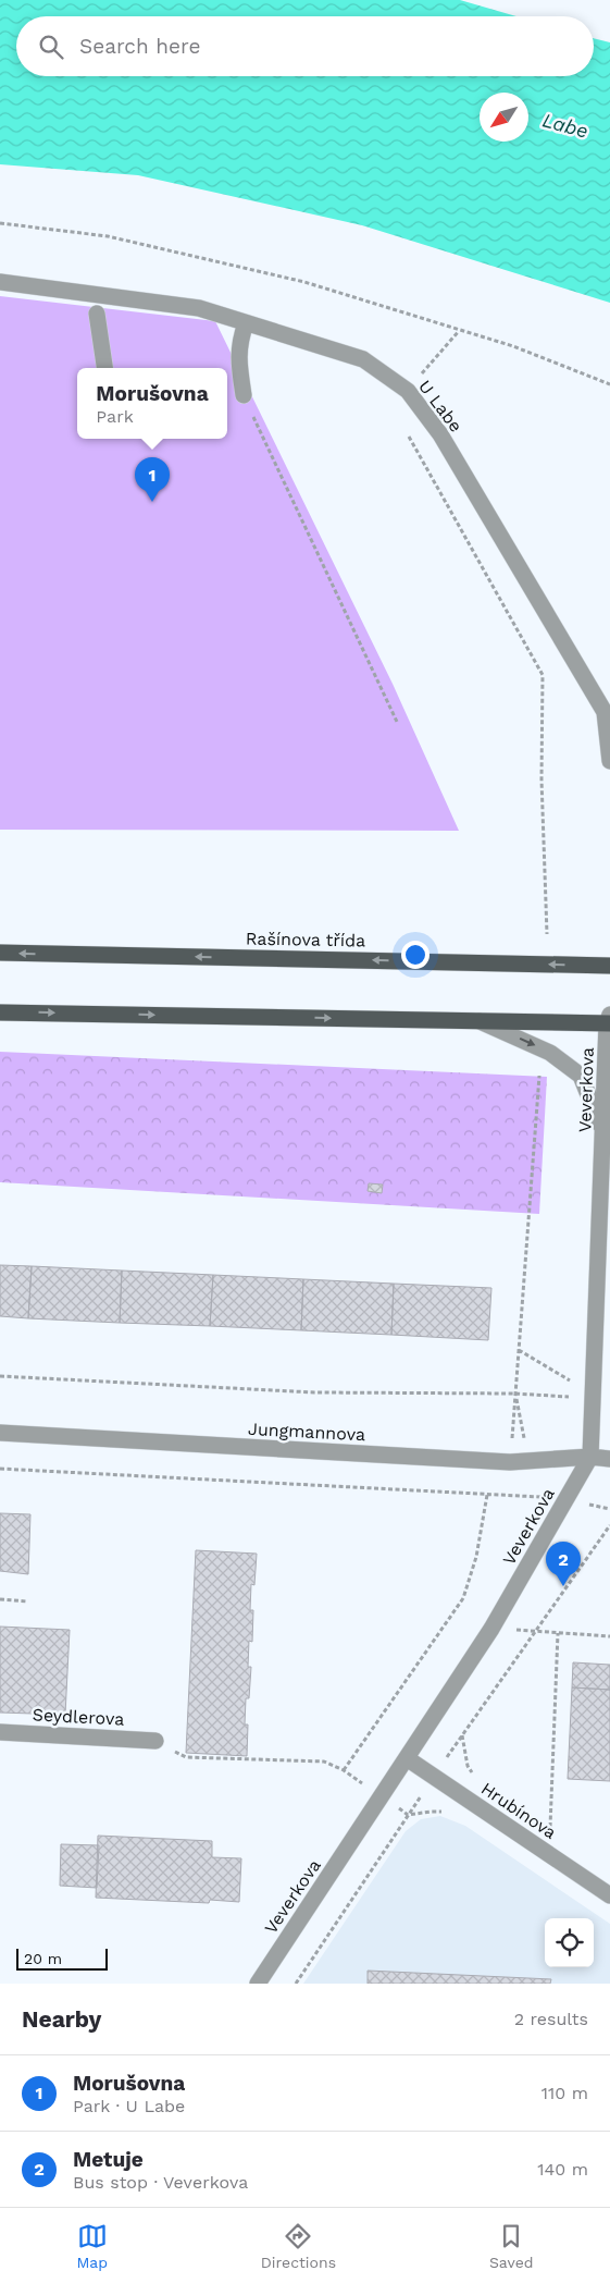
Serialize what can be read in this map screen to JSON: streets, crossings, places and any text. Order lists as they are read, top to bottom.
{
  "streets": {
    "main road": ["Rašínova třída"],
    "street": [
      "U Labe",
      "Veverkova",
      "Jungmannova",
      "Seydlerova",
      "Hrubínova"
    ]
  },
  "crossings": [
    ["Veverkova", "Jungmannova"],
    ["Veverkova", "Hrubínova"]
  ],
  "water": ["Labe"],
  "scale_bar": "20 m",
  "north": "bottom left",
  "page": {
    "search": "Search here",
    "popup": ["Morušovna", "Park"],
    "pins": ["1", "2"],
    "scale": "20 m",
    "heading": ["Nearby", "2 results"],
    "list": [
      {
        "mark": "1",
        "name": "Morušovna",
        "note": "Park · U Labe",
        "value": "110 m"
      },
      {
        "mark": "2",
        "name": "Metuje",
        "note": "Bus stop · Veverkova",
        "value": "140 m"
      }
    ],
    "nav": ["Map", "Directions", "Saved"]
  }
}
